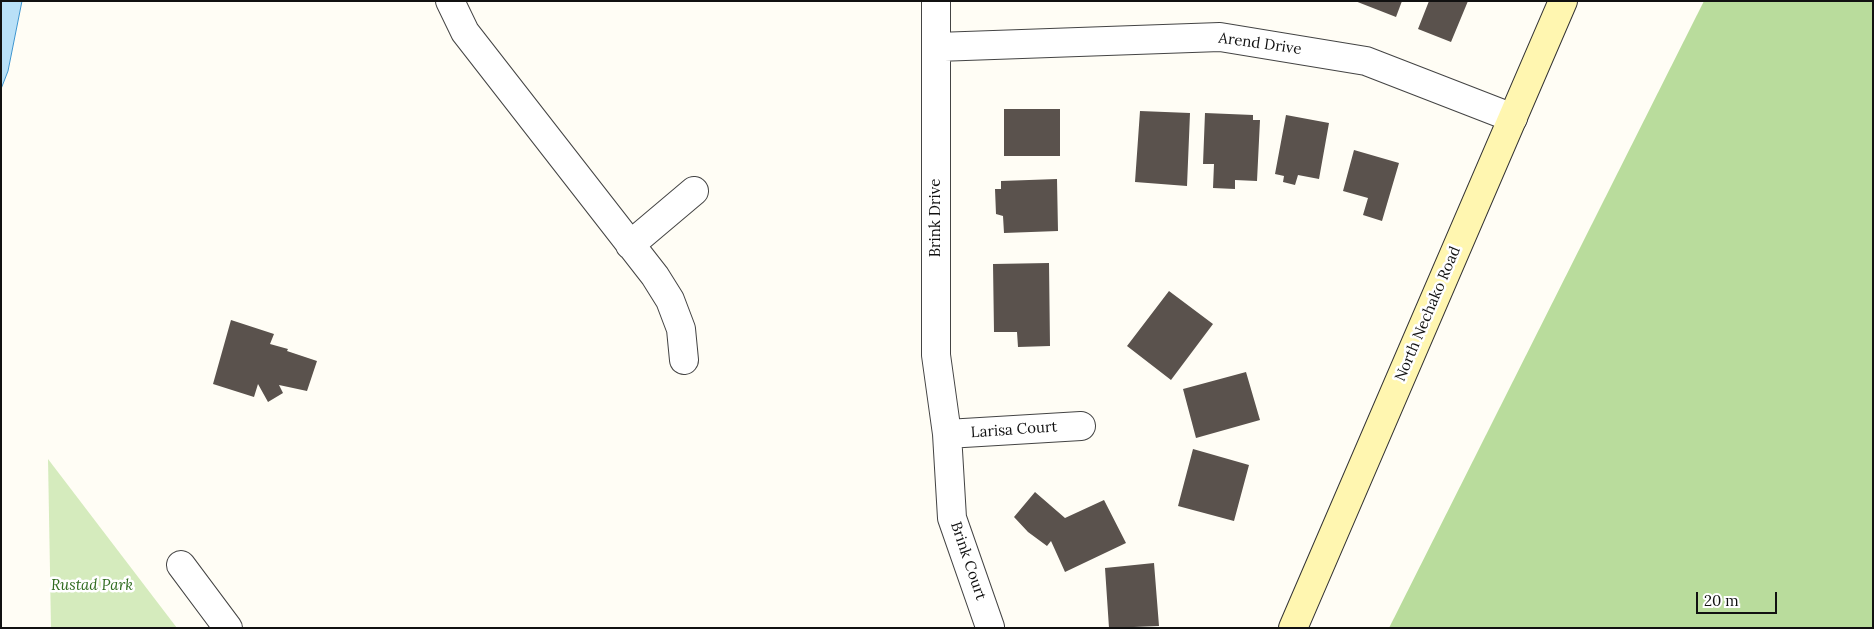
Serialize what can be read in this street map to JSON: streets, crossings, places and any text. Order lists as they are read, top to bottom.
{
  "streets": {
    "main road": ["North Nechako Road"],
    "street": [
      "Arend Drive",
      "Brink Drive",
      "Larisa Court",
      "Brink Court"
    ]
  },
  "crossings": [
    ["Arend Drive", "Brink Drive"],
    ["Arend Drive", "North Nechako Road"],
    ["Brink Drive", "Larisa Court"],
    ["Brink Drive", "Brink Court"],
    ["Larisa Court", "Brink Court"]
  ],
  "parks": ["Rustad Park"],
  "scale_bar": "20 m"
}
